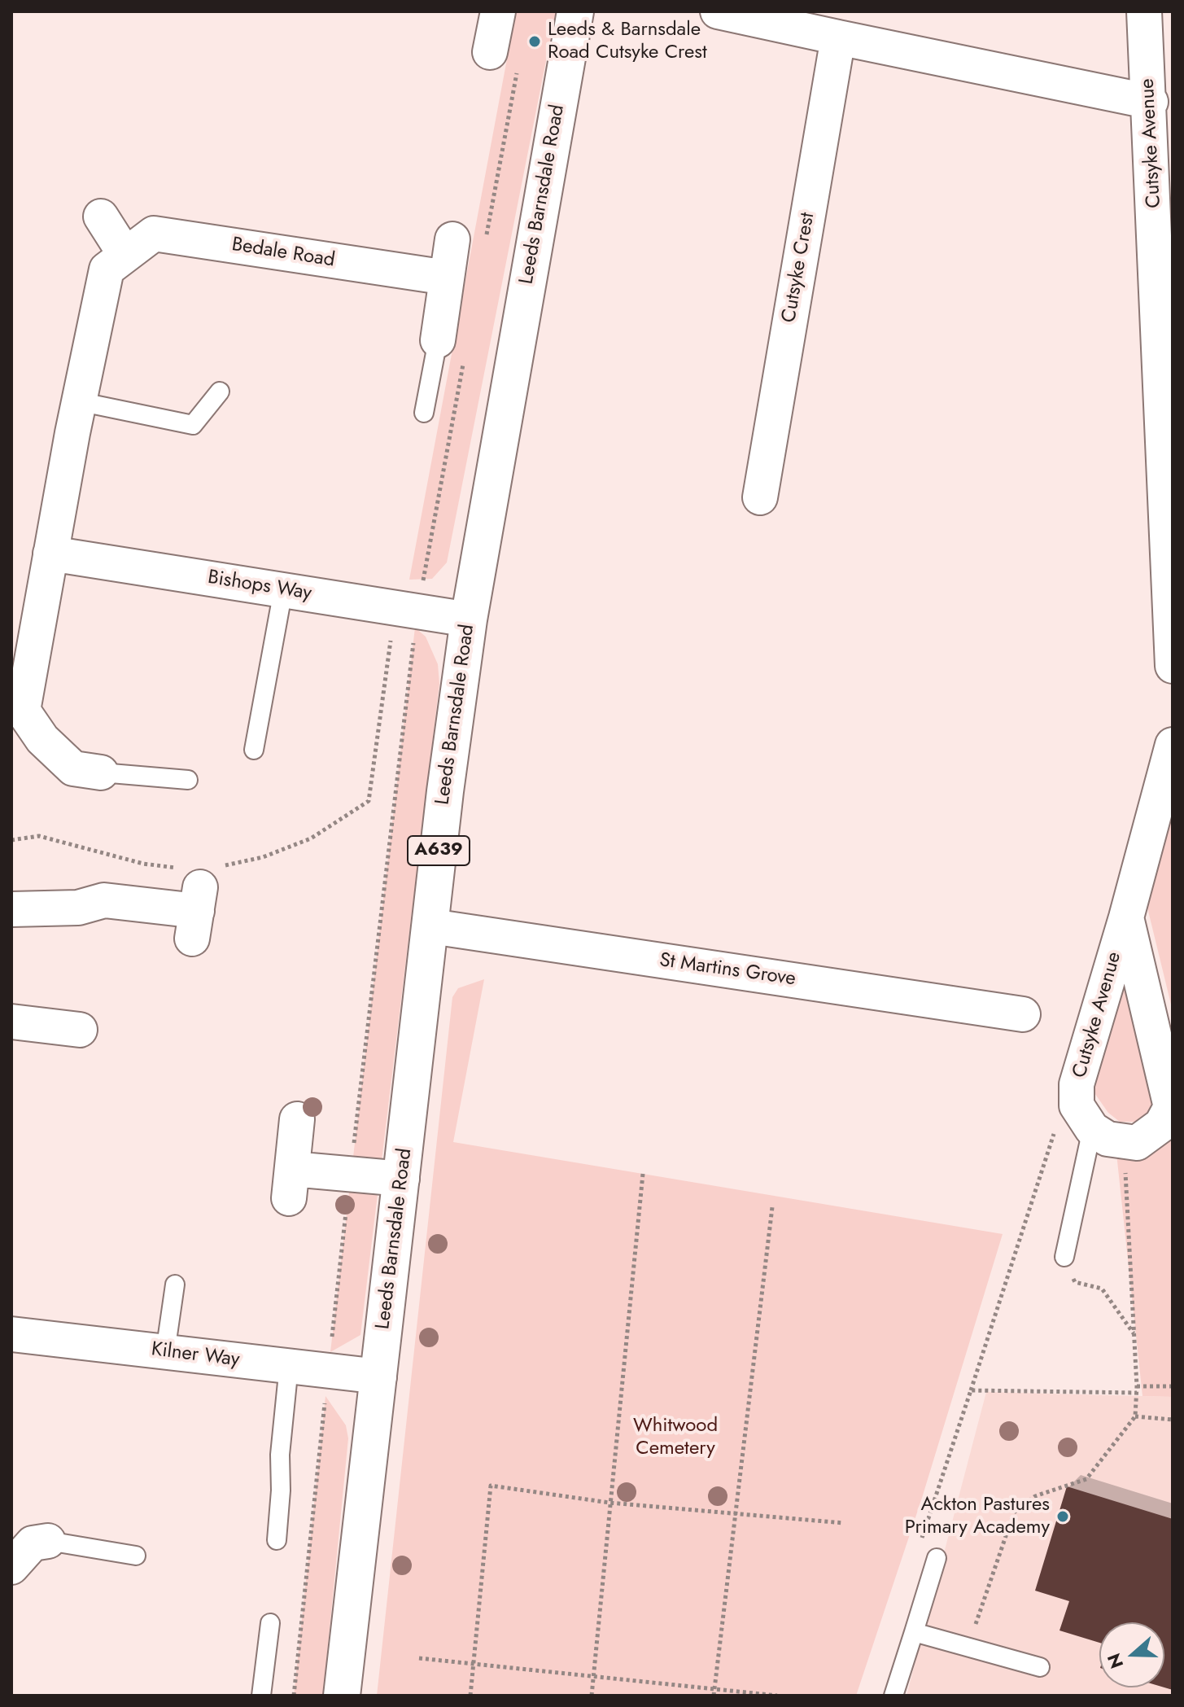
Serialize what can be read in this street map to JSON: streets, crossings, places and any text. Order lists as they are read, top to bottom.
{
  "streets": {
    "main road": ["Leeds Barnsdale Road", "A639"],
    "street": [
      "Cutsyke Avenue",
      "Bedale Road",
      "Cutsyke Crest",
      "Bishops Way",
      "St Martins Grove",
      "Kilner Way"
    ]
  },
  "crossings": [
    ["Leeds Barnsdale Road", "Bishops Way"],
    ["Leeds Barnsdale Road", "St Martins Grove"],
    ["Leeds Barnsdale Road", "Kilner Way"],
    ["Bedale Road", "Bishops Way"]
  ],
  "parks": ["Whitwood Cemetery"],
  "places": ["Leeds & Barnsdale Road Cutsyke Crest", "Ackton Pastures Primary Academy"],
  "north": "left"
}
